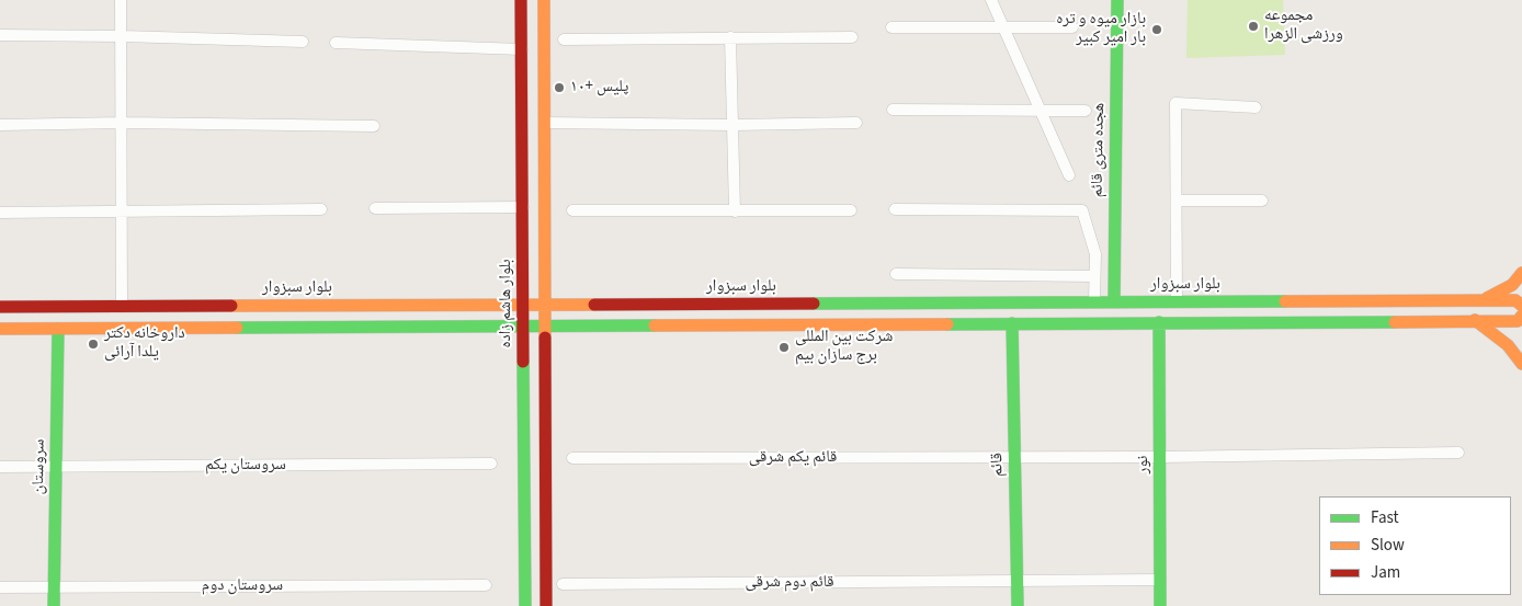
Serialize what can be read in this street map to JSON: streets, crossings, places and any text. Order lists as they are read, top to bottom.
{
  "streets": {
    "street": [
      "هجده متری قائم",
      "بلوار سبزوار",
      "بلوار هاشم زاده",
      "قائم یکم شرقی",
      "قائم",
      "نور",
      "سروستان یکم",
      "سروستان",
      "قائم دوم شرقی",
      "سروستان دوم"
    ]
  },
  "crossings": [
    ["هجده متری قائم", "بلوار سبزوار"],
    ["بلوار سبزوار", "بلوار هاشم زاده"],
    ["قائم یکم شرقی", "قائم"],
    ["قائم یکم شرقی", "نور"],
    ["قائم", "قائم دوم شرقی"],
    ["نور", "قائم دوم شرقی"],
    ["سروستان یکم", "سروستان"],
    ["سروستان", "سروستان دوم"]
  ],
  "places": [
    "مجموعه ورزشی الزهرا",
    "بازار میوه و تره بار امیر کبیر",
    "پلیس +۱۰",
    "داروخانه دکتر یلدا آرائی",
    "شرکت بین المللی برج سازان بیم"
  ],
  "legend": ["Fast", "Slow", "Jam"]
}
